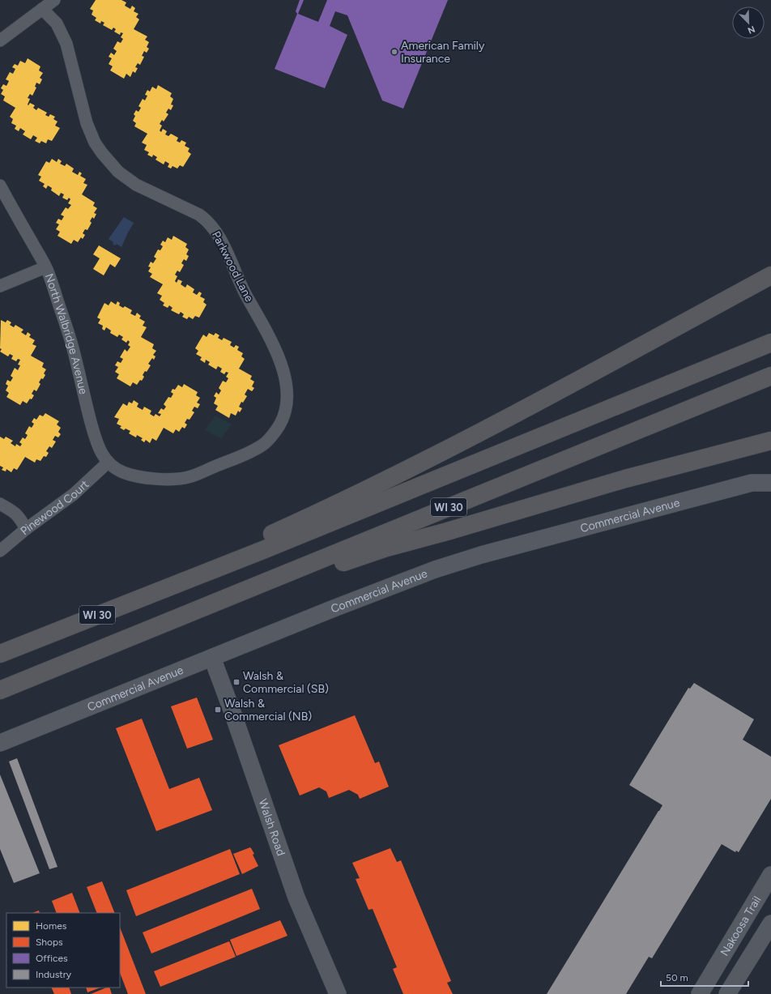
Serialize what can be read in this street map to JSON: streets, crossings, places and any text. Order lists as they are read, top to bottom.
{
  "streets": {
    "highway": ["WI 30"],
    "street": [
      "Parkwood Lane",
      "North Walbridge Avenue",
      "Pinewood Court",
      "Commercial Avenue",
      "Walsh Road",
      "Nakoosa Trail"
    ]
  },
  "crossings": [
    ["Parkwood Lane", "North Walbridge Avenue"],
    ["North Walbridge Avenue", "Pinewood Court"],
    ["Commercial Avenue", "Walsh Road"]
  ],
  "places": {
    "other": ["American Family Insurance"],
    "transit": ["Walsh & Commercial (SB)", "Walsh & Commercial (NB)"]
  },
  "legend": [
    "Homes",
    "Shops",
    "Offices",
    "Industry"
  ],
  "scale_bar": "50 m",
  "north": "bottom right"
}
